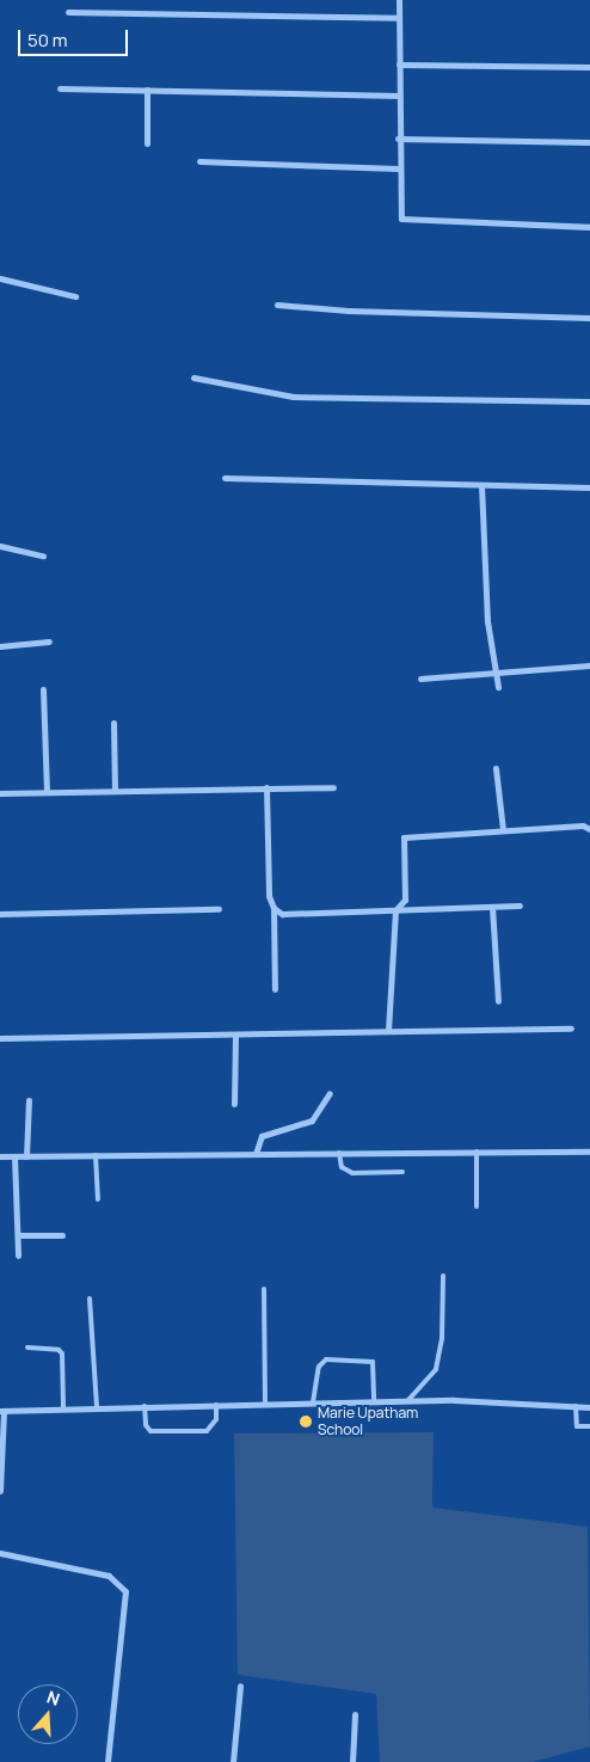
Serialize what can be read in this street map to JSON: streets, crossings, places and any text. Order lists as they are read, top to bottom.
{
  "places": ["Marie Upatham School"],
  "scale_bar": "50 m",
  "north": "top"
}
